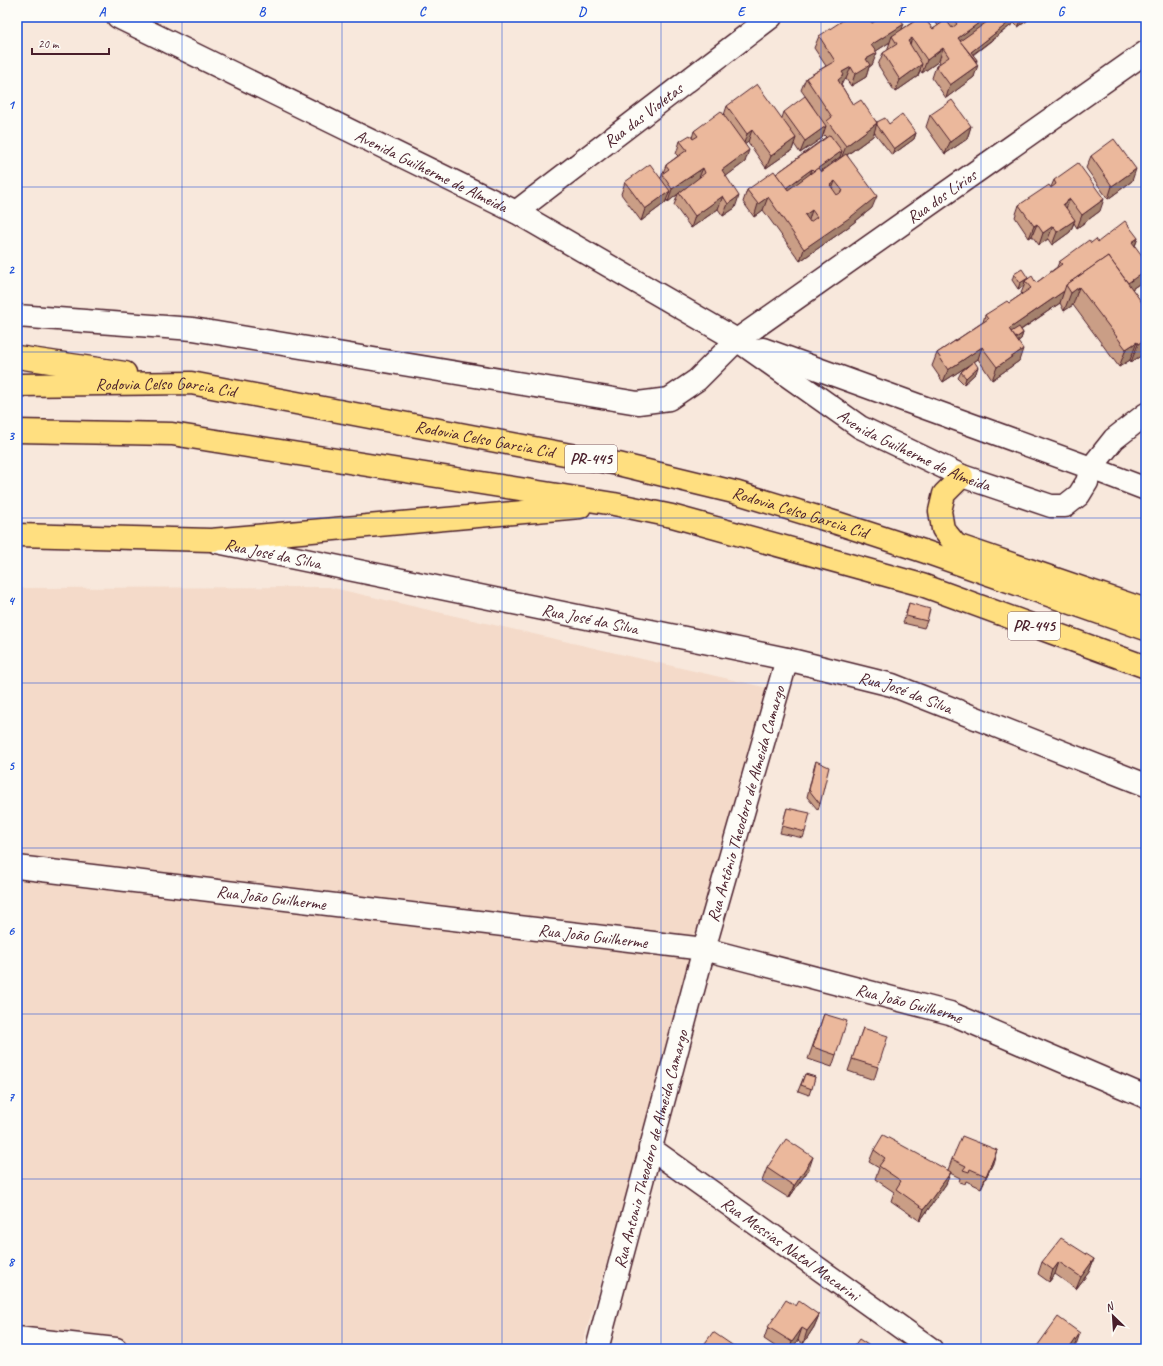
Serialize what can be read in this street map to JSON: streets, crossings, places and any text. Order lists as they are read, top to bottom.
{
  "streets": {
    "highway": ["Rodovia Celso Garcia Cid", "PR-445", "Rua José da Silva"],
    "street": [
      "Rua das Violetas",
      "Avenida Guilherme de Almeida",
      "Rua dos Lírios",
      "Rua Antônio Theodoro de Almeida Camargo",
      "Rua João Guilherme",
      "Rua Antonio Theodoro de Almeida Camargo",
      "Rua Messias Natal Macarini"
    ]
  },
  "crossings": [
    ["Rua das Violetas", "Avenida Guilherme de Almeida"],
    ["Avenida Guilherme de Almeida", "Rua dos Lírios"],
    ["Rua José da Silva", "Rua Antônio Theodoro de Almeida Camargo"],
    ["Rua Antônio Theodoro de Almeida Camargo", "Rua João Guilherme"],
    ["Rua Antônio Theodoro de Almeida Camargo", "Rua Antonio Theodoro de Almeida Camargo"],
    ["Rua João Guilherme", "Rua Antonio Theodoro de Almeida Camargo"],
    ["Rua Antonio Theodoro de Almeida Camargo", "Rua Messias Natal Macarini"]
  ],
  "scale_bar": "20 m",
  "north": "top left",
  "grid": {
    "columns": [
      "A",
      "B",
      "C",
      "D",
      "E",
      "F",
      "G"
    ],
    "rows": [
      "1",
      "2",
      "3",
      "4",
      "5",
      "6",
      "7",
      "8"
    ]
  }
}
